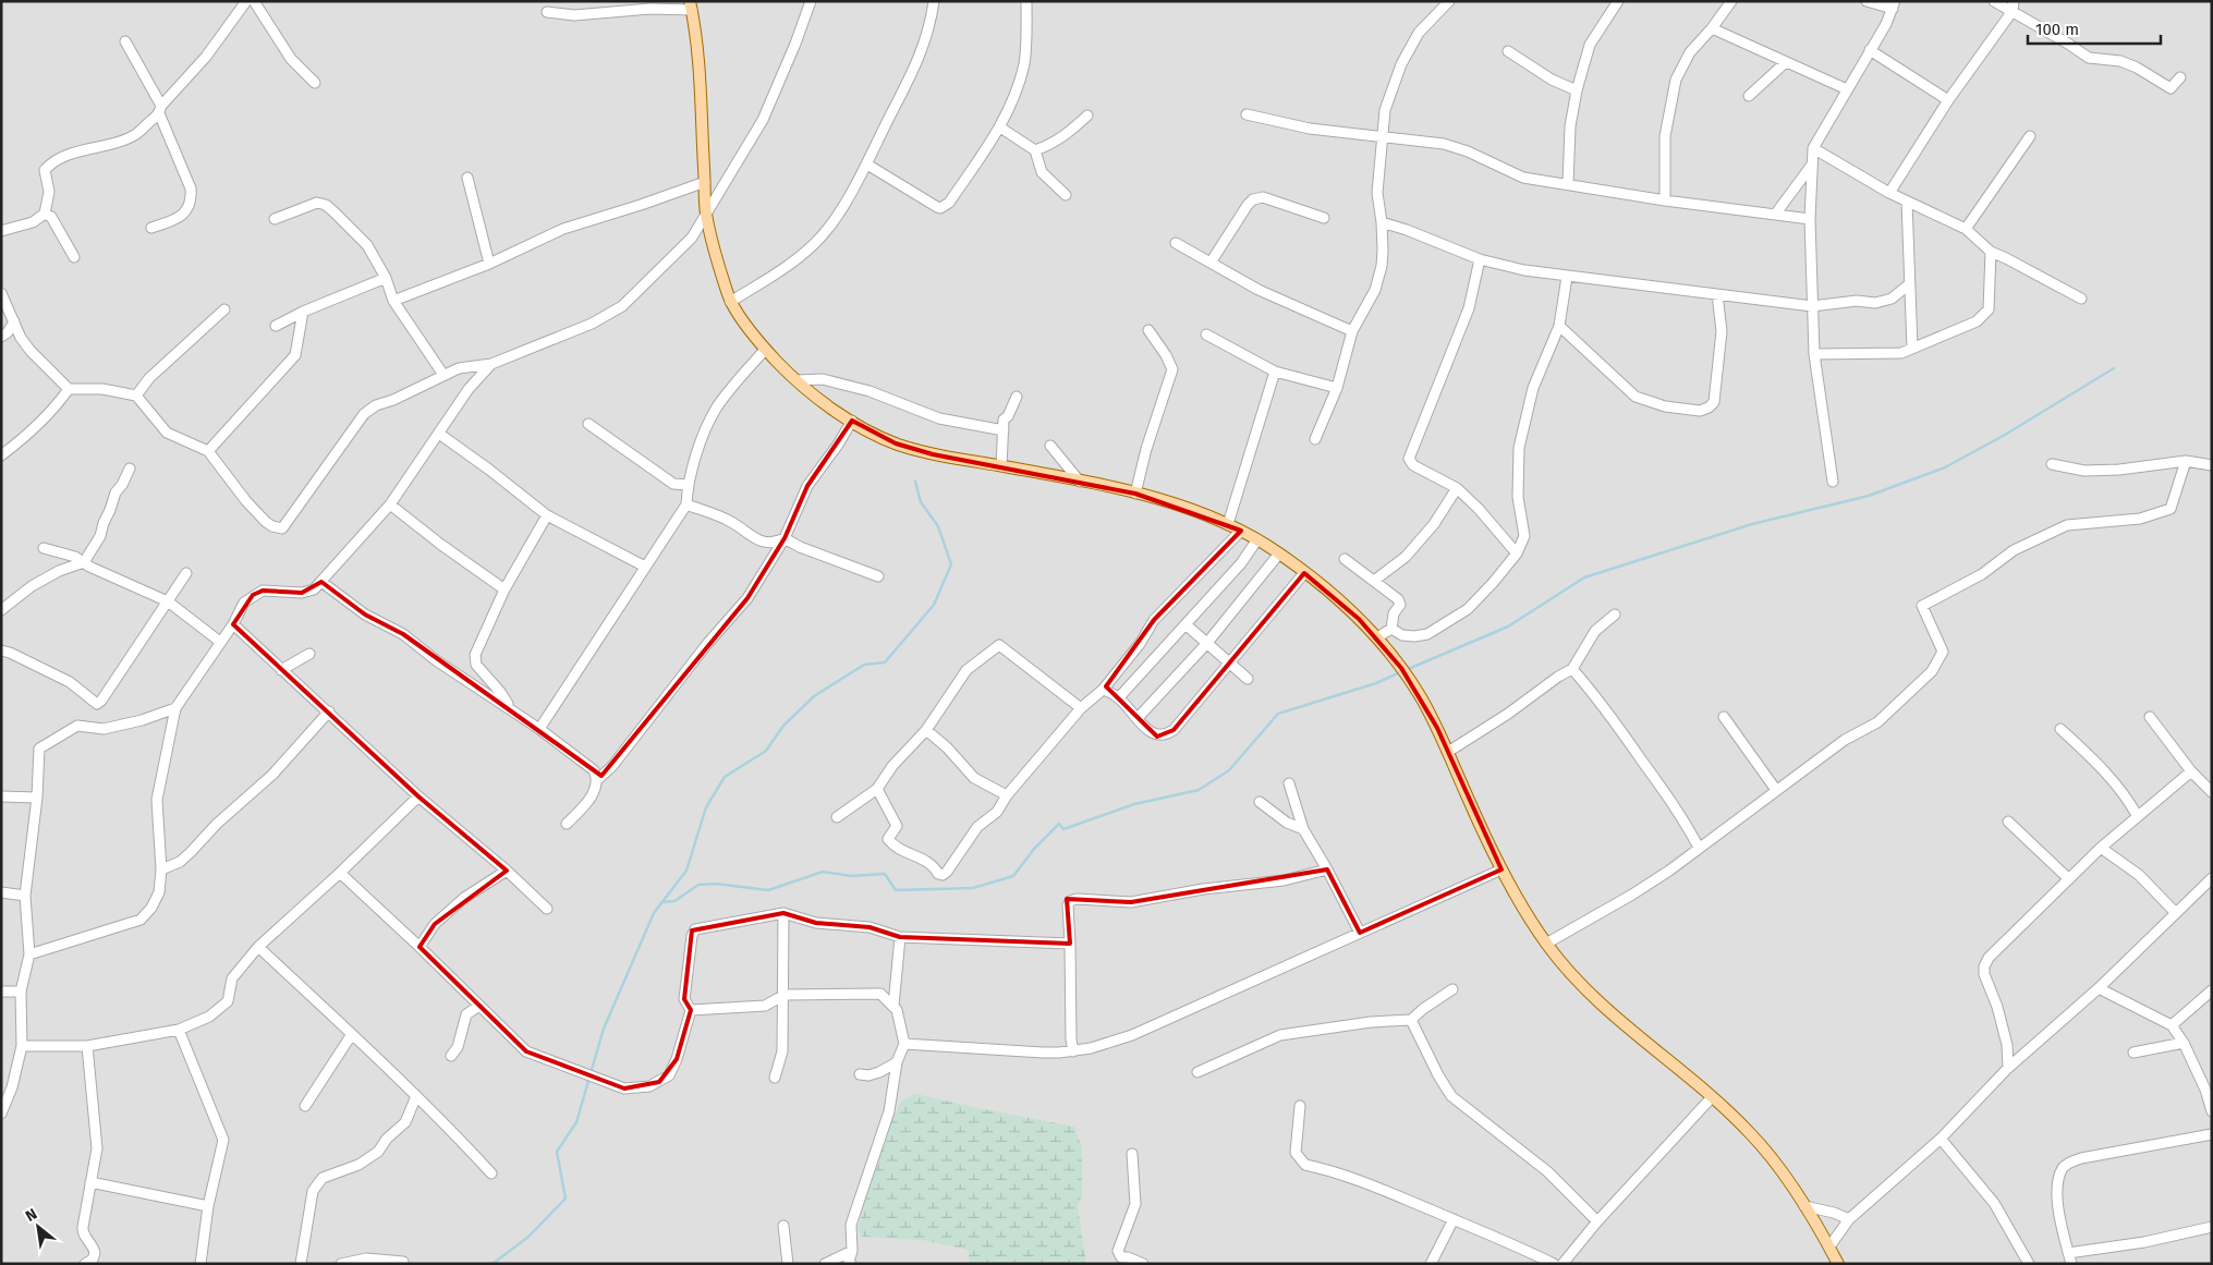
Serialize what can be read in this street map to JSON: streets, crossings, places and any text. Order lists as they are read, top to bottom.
{
  "scale_bar": "100 m",
  "north": "top left"
}
